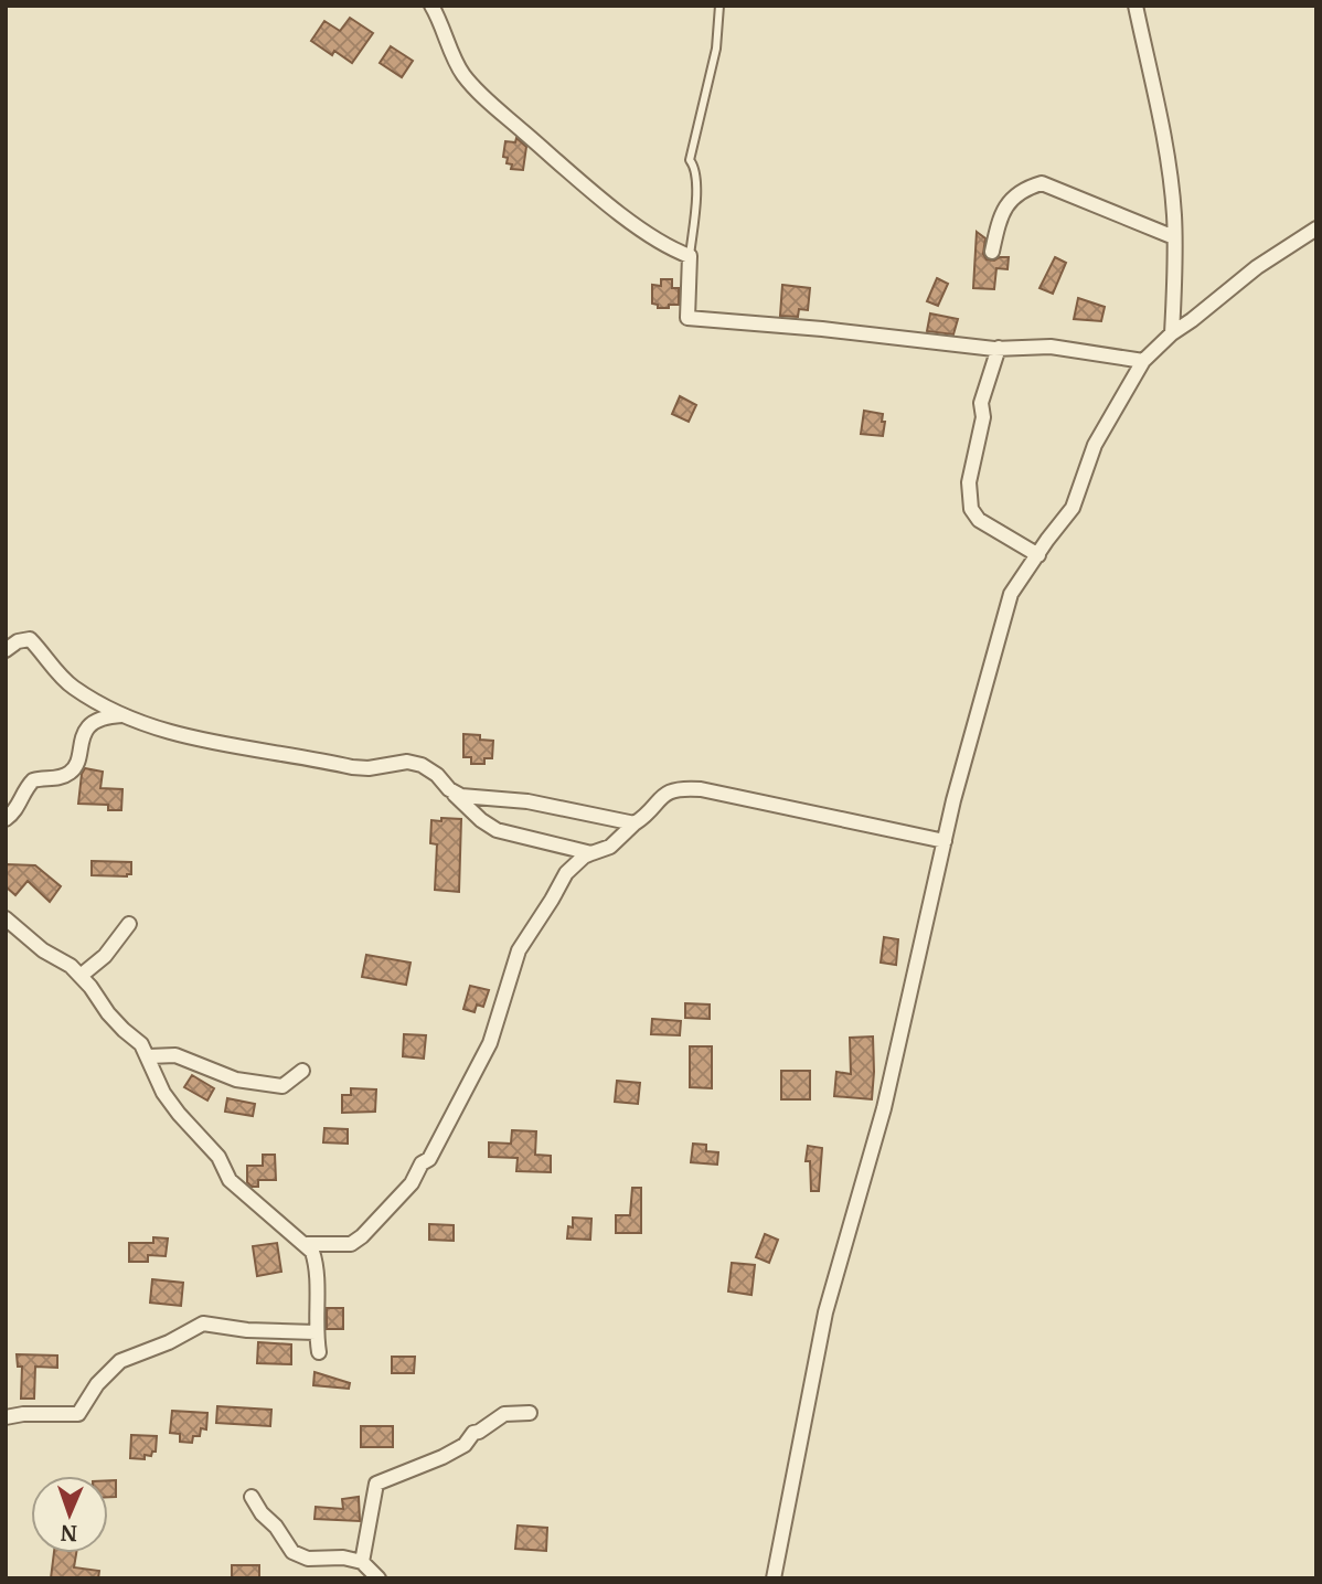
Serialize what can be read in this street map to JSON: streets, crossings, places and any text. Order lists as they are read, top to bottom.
{
  "north": "bottom"
}
